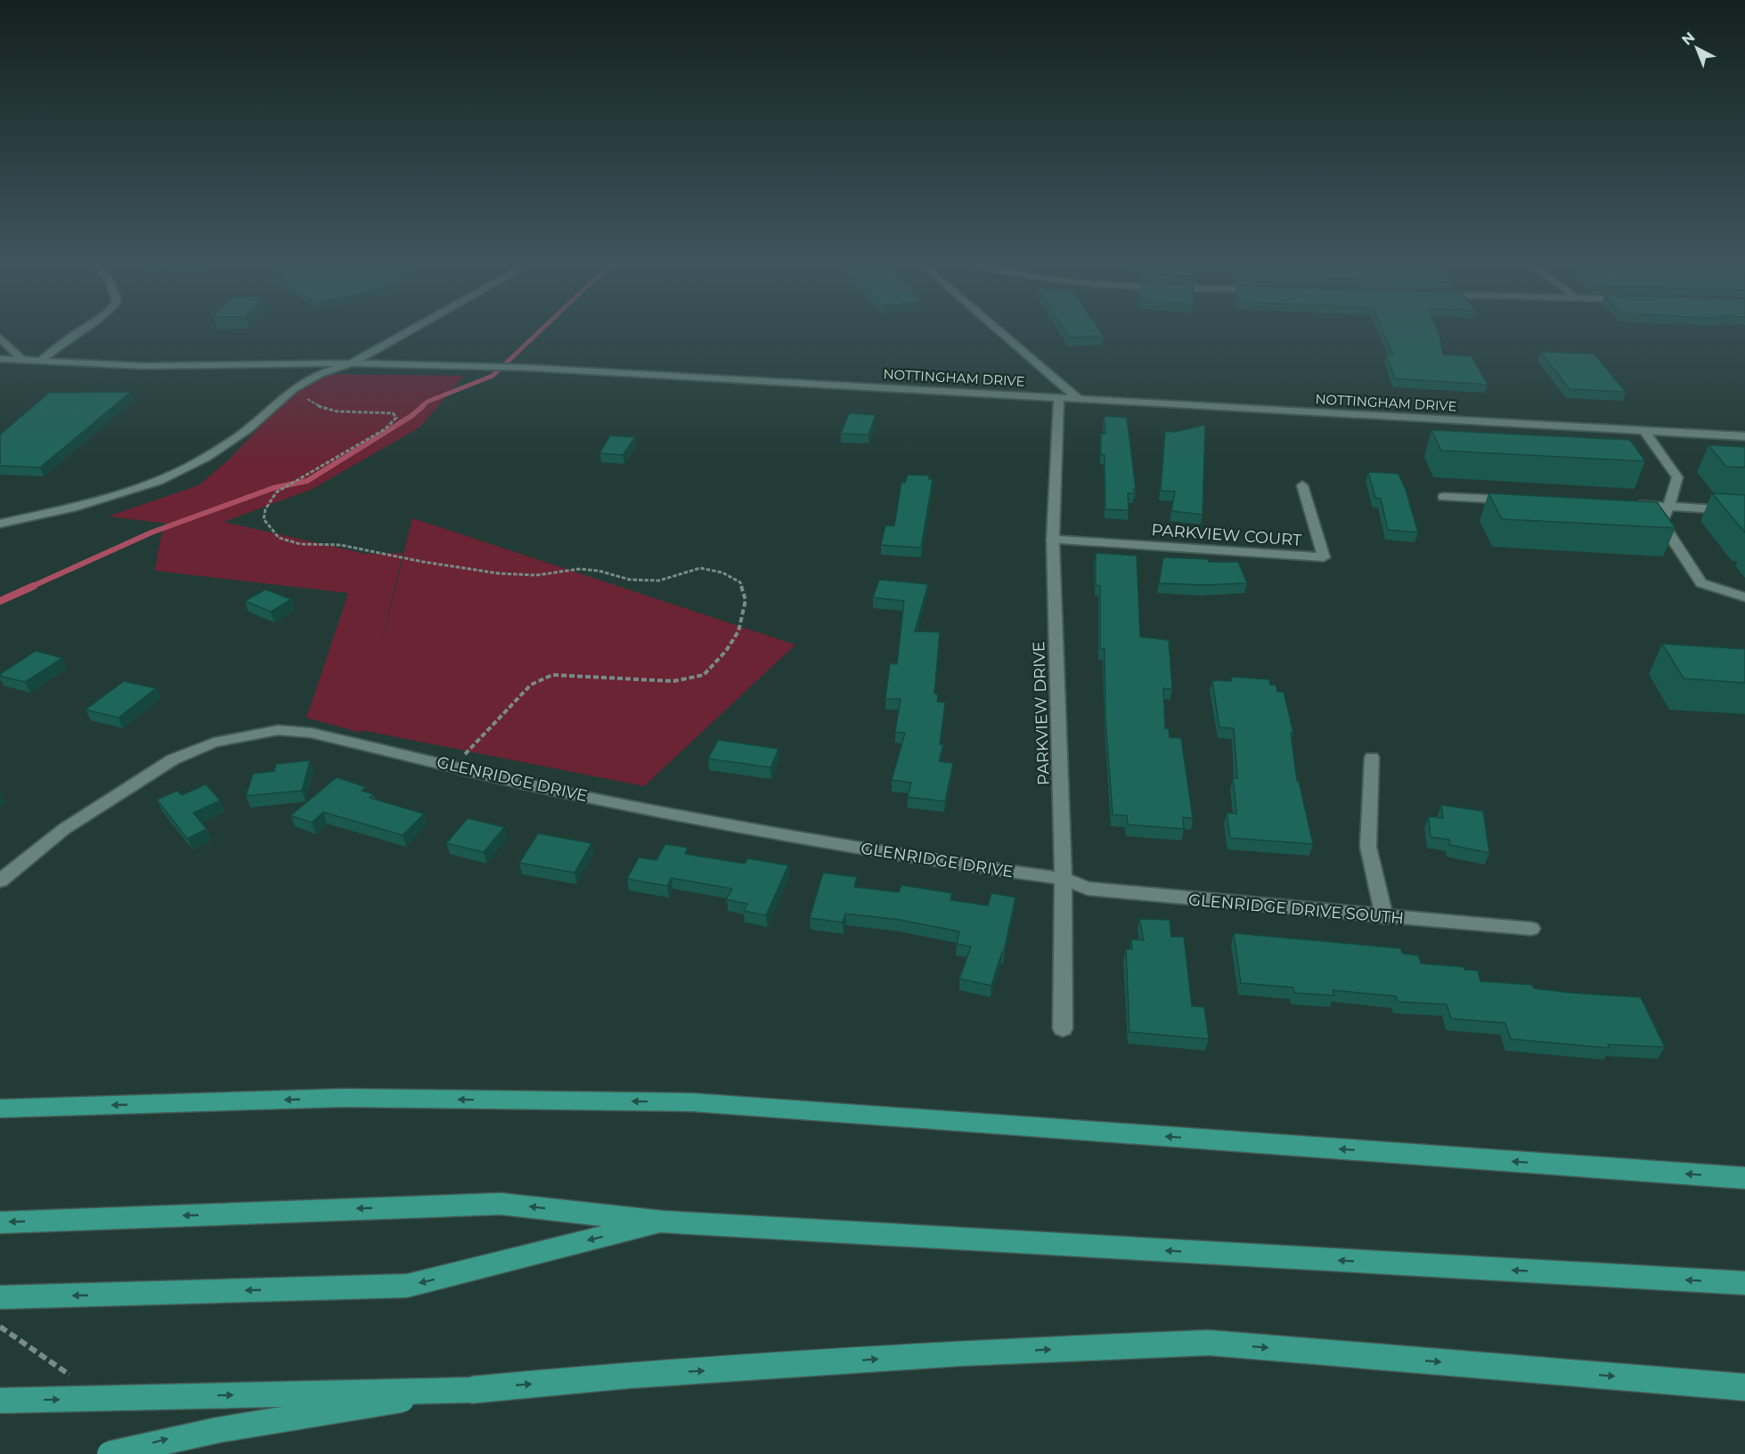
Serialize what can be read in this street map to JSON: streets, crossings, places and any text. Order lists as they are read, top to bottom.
{
  "streets": {
    "street": [
      "NOTTINGHAM DRIVE",
      "PARKVIEW COURT",
      "PARKVIEW DRIVE",
      "GLENRIDGE DRIVE",
      "GLENRIDGE DRIVE SOUTH"
    ]
  },
  "crossings": [
    ["NOTTINGHAM DRIVE", "PARKVIEW DRIVE"],
    ["PARKVIEW COURT", "PARKVIEW DRIVE"],
    ["PARKVIEW DRIVE", "GLENRIDGE DRIVE"],
    ["PARKVIEW DRIVE", "GLENRIDGE DRIVE SOUTH"],
    ["GLENRIDGE DRIVE", "GLENRIDGE DRIVE SOUTH"]
  ],
  "north": "top left"
}
